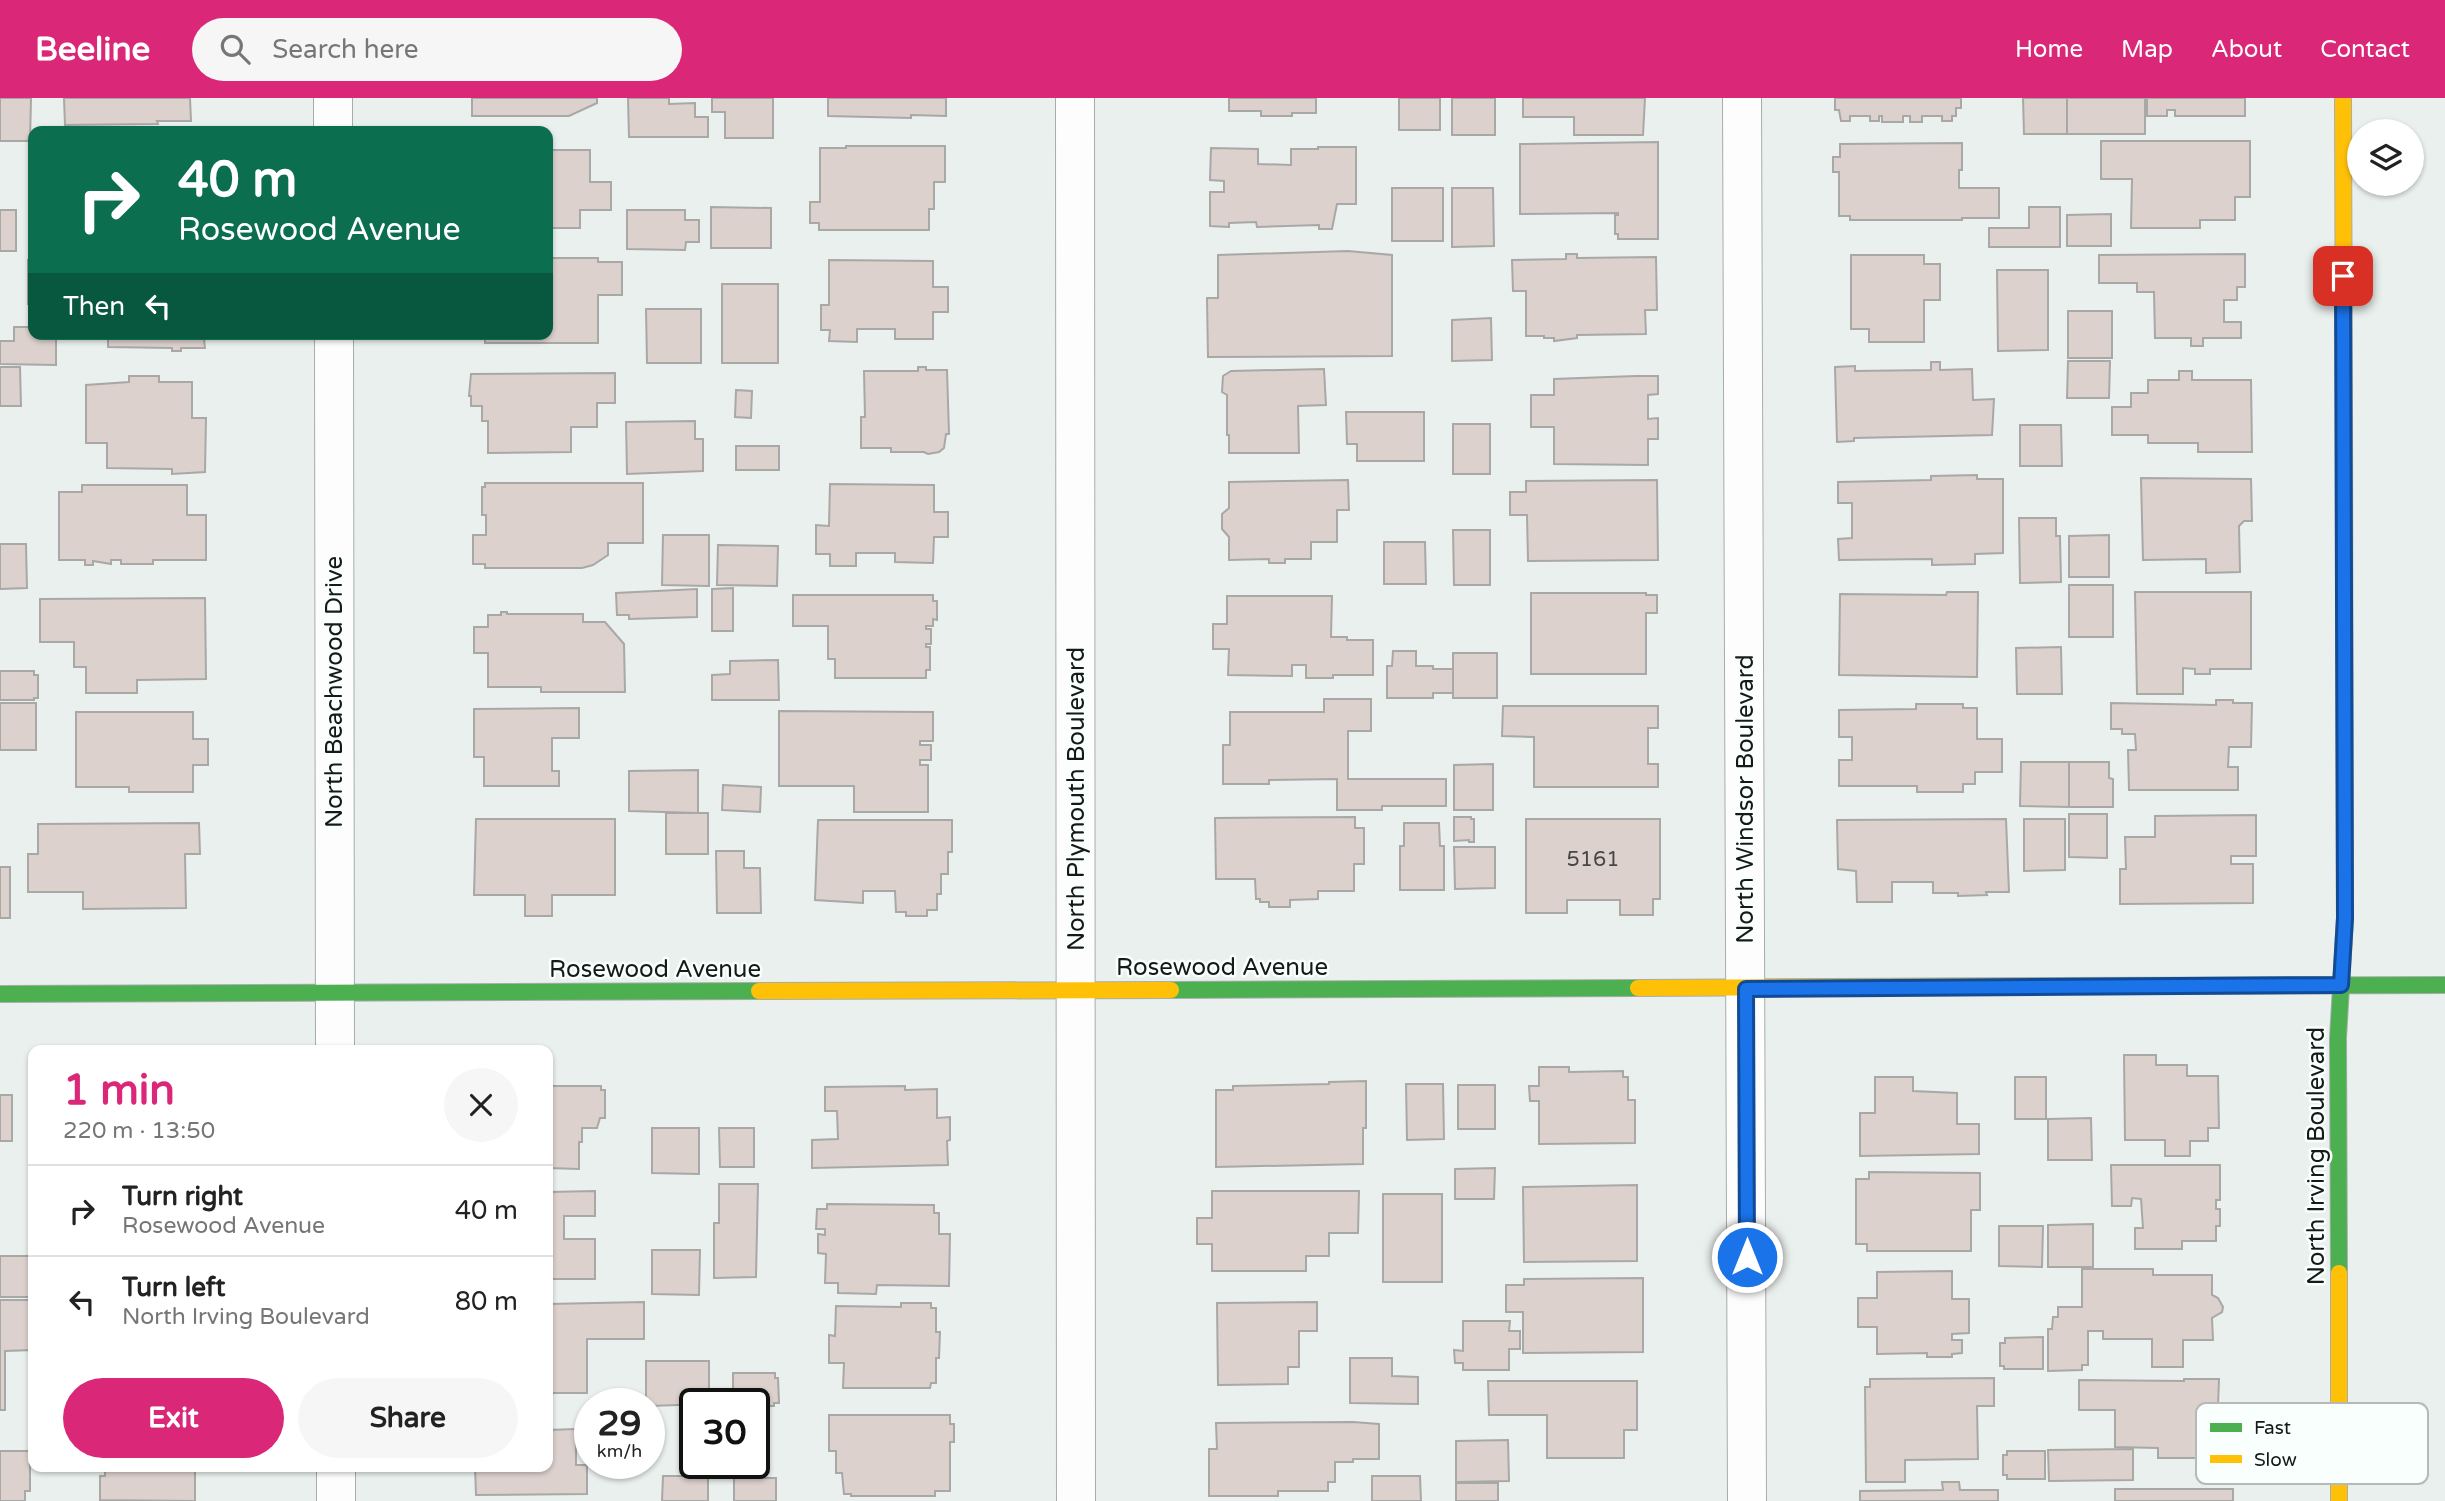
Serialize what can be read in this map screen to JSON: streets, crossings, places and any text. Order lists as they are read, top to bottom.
{
  "streets": {
    "street": [
      "North Beachwood Drive",
      "North Plymouth Boulevard",
      "North Windsor Boulevard",
      "Rosewood Avenue",
      "North Irving Boulevard"
    ]
  },
  "crossings": [
    ["North Beachwood Drive", "Rosewood Avenue"],
    ["North Plymouth Boulevard", "Rosewood Avenue"],
    ["North Windsor Boulevard", "Rosewood Avenue"],
    ["Rosewood Avenue", "North Irving Boulevard"]
  ],
  "house_numbers": ["5161"],
  "legend": ["Fast", "Slow"],
  "page": {
    "header": "Beeline",
    "search": "Search here",
    "nav": [
      "Home",
      "Map",
      "About",
      "Contact"
    ],
    "turn": ["40 m", "Rosewood Avenue"],
    "then": "Then",
    "heading": ["1 min", "220 m · 13:50"],
    "list": [
      {
        "name": "Turn right",
        "note": "Rosewood Avenue",
        "value": "40 m"
      },
      {
        "name": "Turn left",
        "note": "North Irving Boulevard",
        "value": "80 m"
      }
    ],
    "buttons": ["Exit", "Share"],
    "speed": "29 km/h",
    "limit": "30"
  }
}
